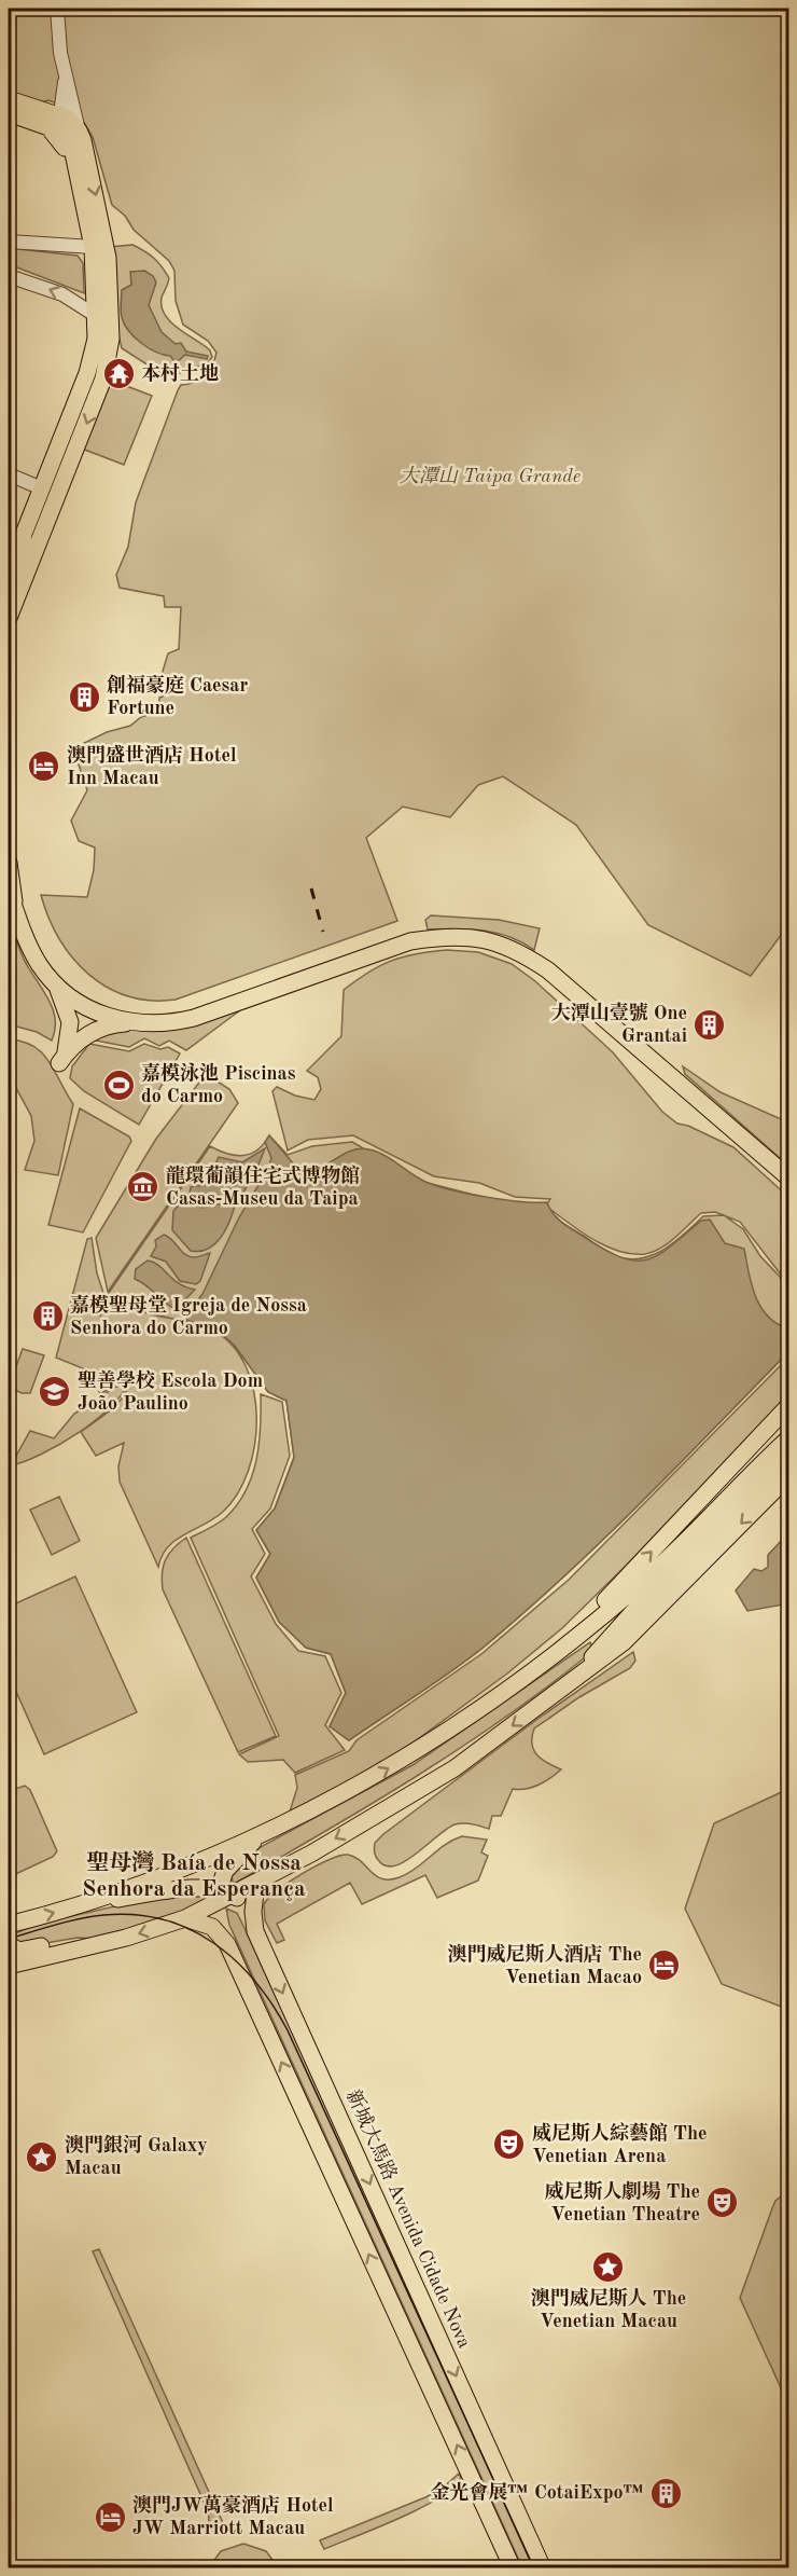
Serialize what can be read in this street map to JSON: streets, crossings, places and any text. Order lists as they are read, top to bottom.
{
  "streets": {
    "main road": ["新城大馬路 Avenida Cidade Nova"]
  },
  "districts": ["聖母灣 Baía de Nossa Senhora da Esperança"],
  "parks": ["大潭山 Taipa Grande"],
  "places": {
    "temple": ["本村土地"],
    "building": [
      "創福豪庭 Caesar Fortune",
      "大潭山壹號 One Grantai",
      "嘉模聖母堂 Igreja de Nossa Senhora do Carmo",
      "金光會展™ CotaiExpo™"
    ],
    "hotel": ["澳門盛世酒店 Hotel Inn Macau", "澳門威尼斯人酒店 The Venetian Macao", "澳門JW萬豪酒店 Hotel JW Marriott Macau"],
    "sports": ["嘉模泳池 Piscinas do Carmo"],
    "museum": ["龍環葡韻住宅式博物館 Casas-Museu da Taipa"],
    "school or university": ["聖善學校 Escola Dom João Paulino"],
    "theatre": ["威尼斯人綜藝館 The Venetian Arena", "威尼斯人劇場 The Venetian Theatre"],
    "place": ["澳門銀河 Galaxy Macau", "澳門威尼斯人 The Venetian Macau"]
  }
}
